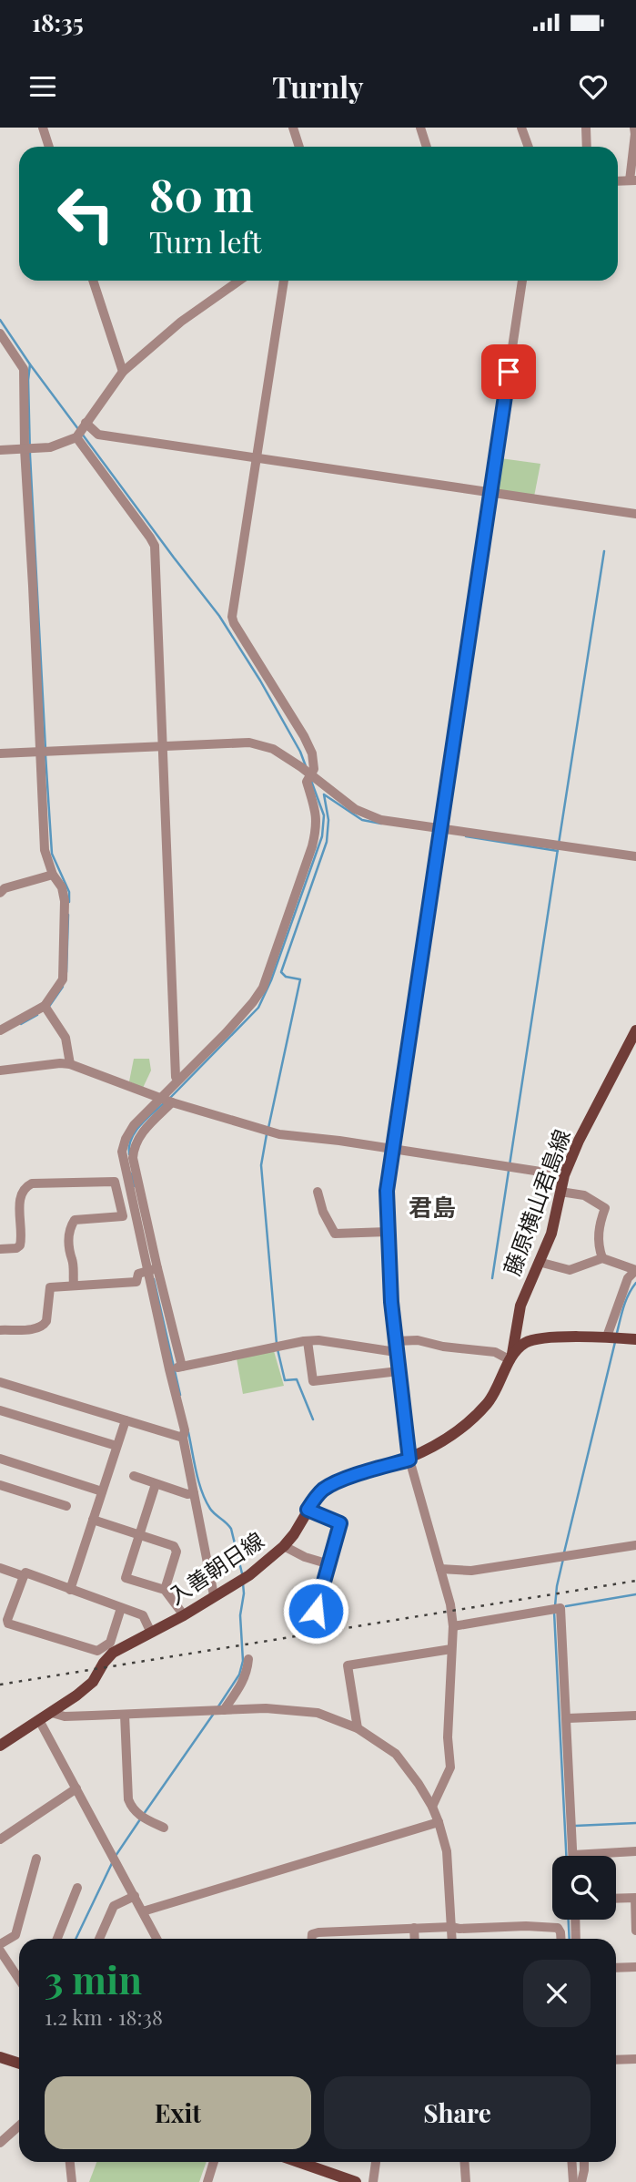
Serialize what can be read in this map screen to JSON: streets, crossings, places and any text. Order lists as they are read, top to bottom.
{
  "streets": {
    "main road": ["藤原横山君島線", "入善朝日線"]
  },
  "crossings": [
    ["藤原横山君島線", "入善朝日線"]
  ],
  "districts": ["君島"],
  "page": {
    "status": "18:35",
    "header": "Turnly",
    "turn": ["80 m", "Turn left"],
    "heading": ["3 min", "1.2 km · 18:38"],
    "buttons": ["Exit", "Share"]
  }
}
